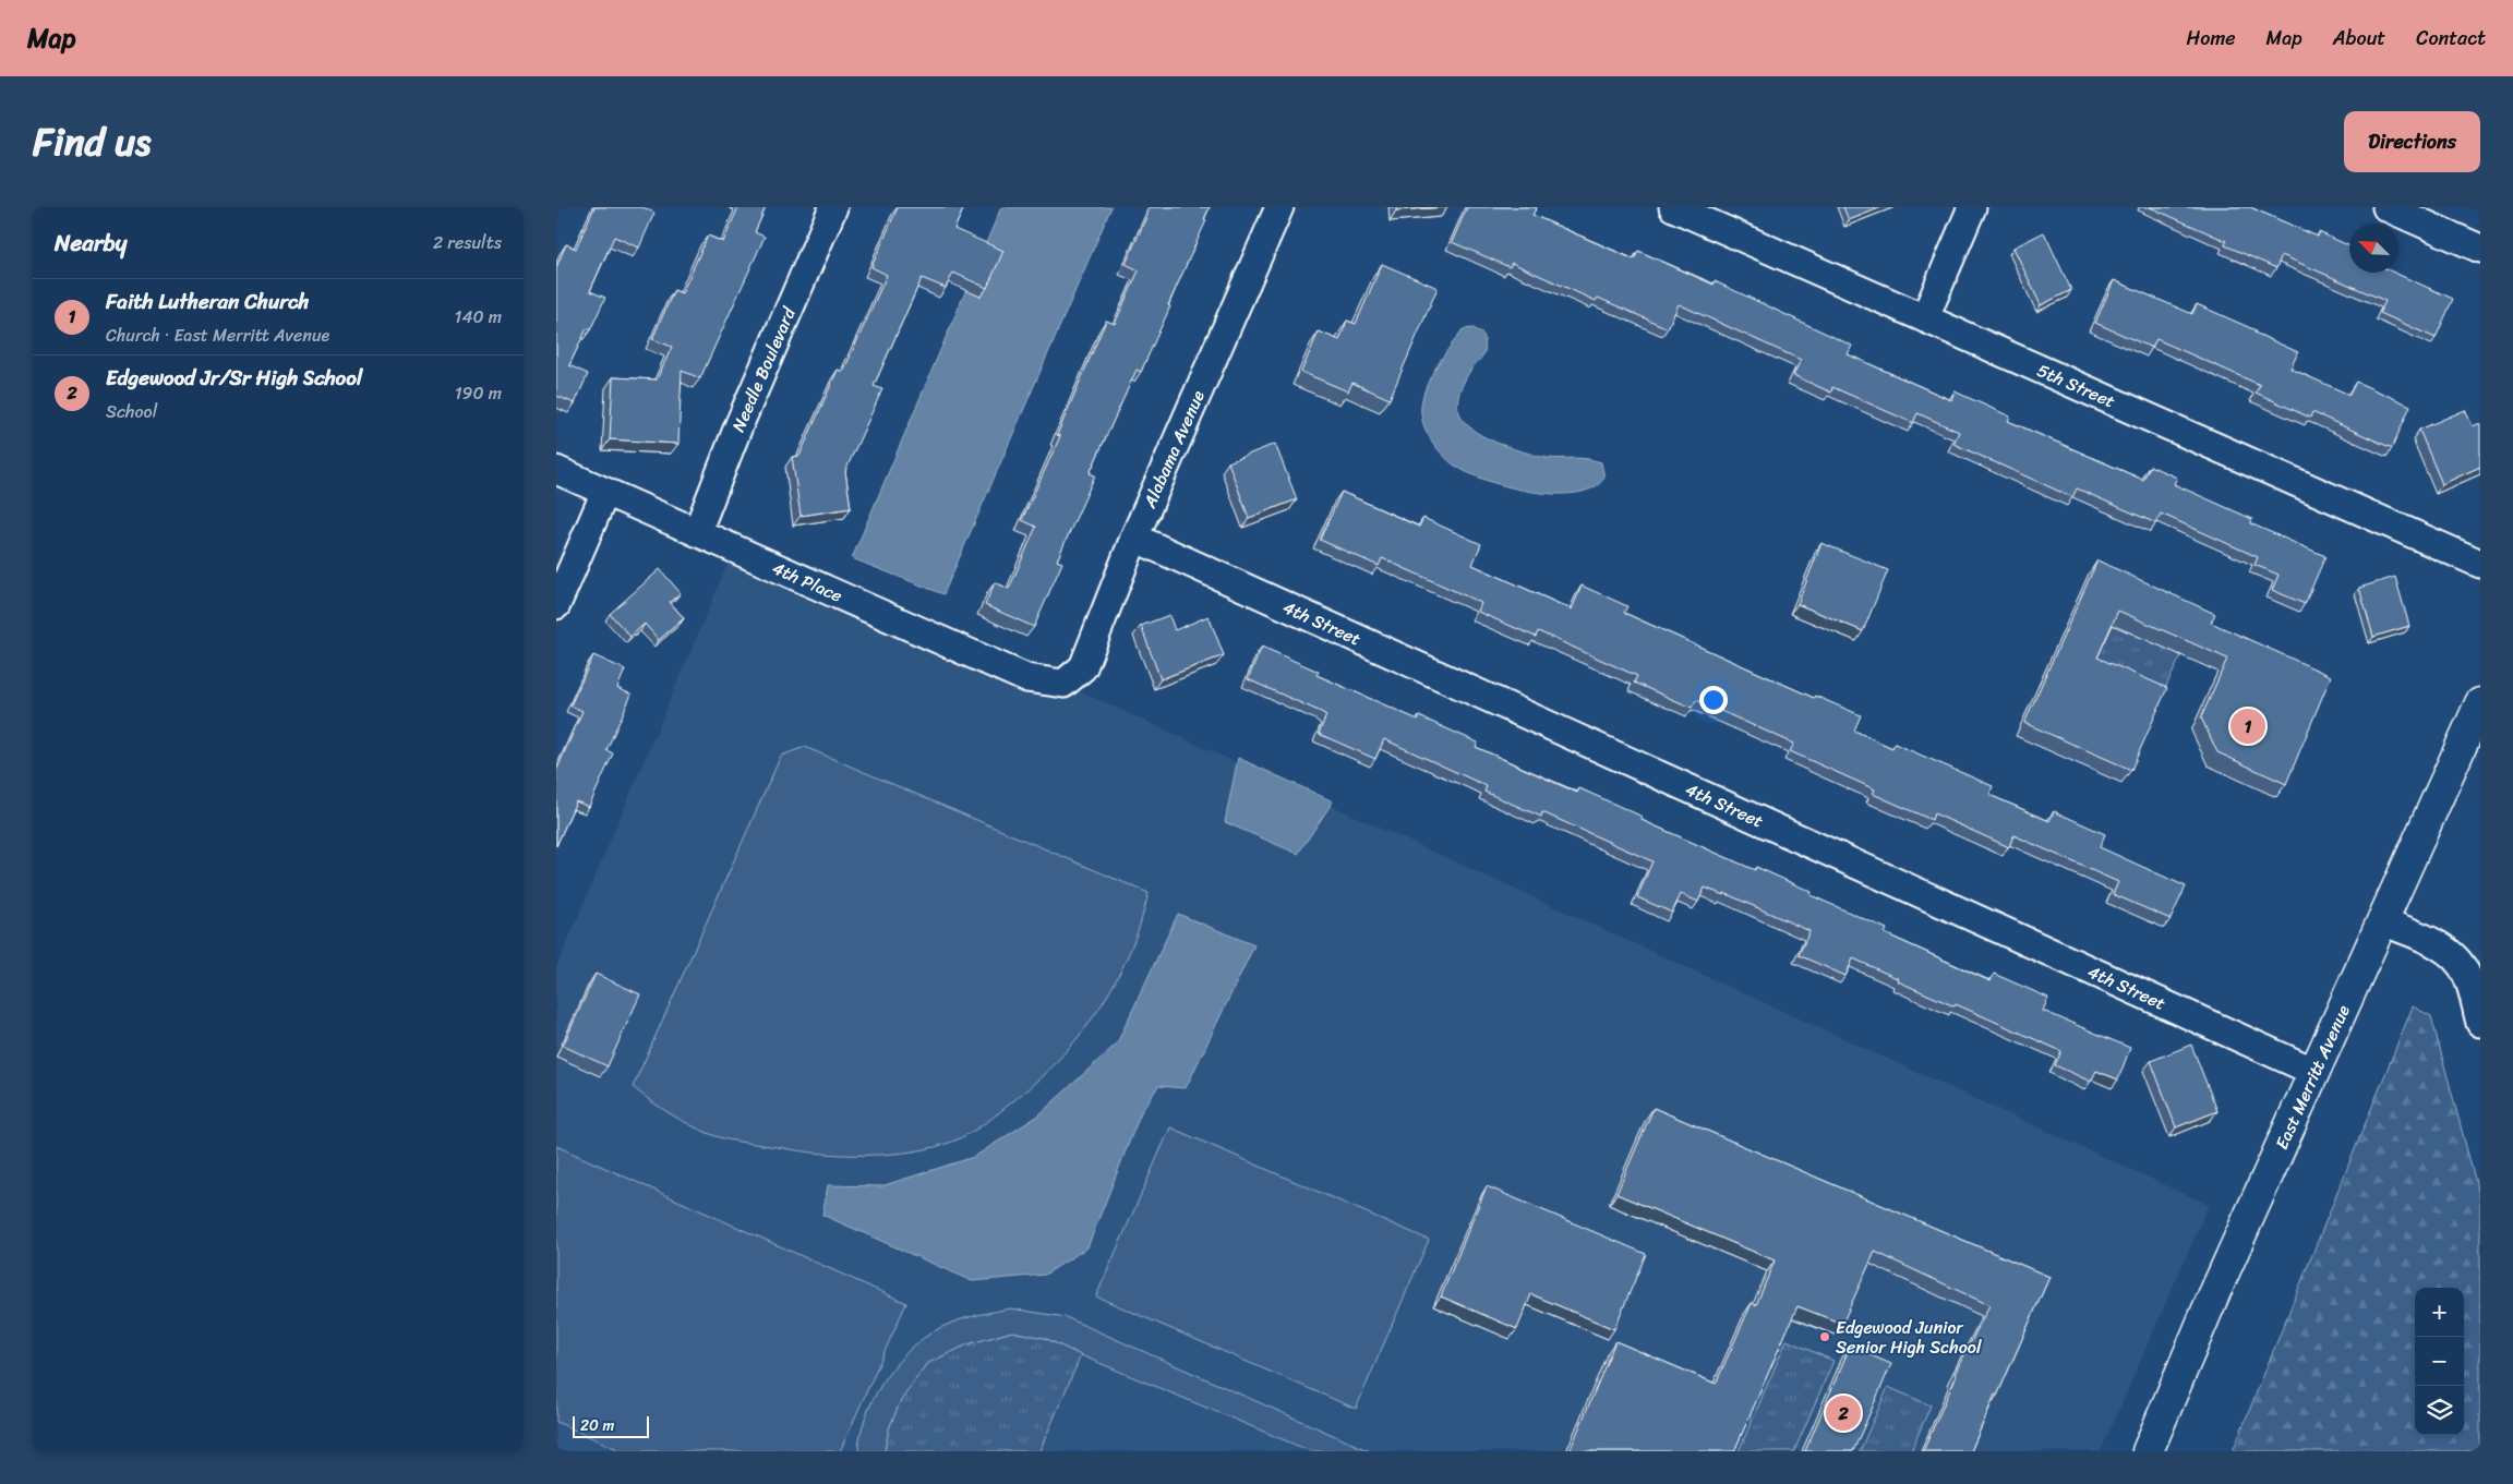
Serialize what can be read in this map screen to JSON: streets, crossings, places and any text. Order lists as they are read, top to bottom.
{
  "streets": {
    "street": [
      "Needle Boulevard",
      "5th Street",
      "Alabama Avenue",
      "4th Place",
      "4th Street",
      "East Merritt Avenue"
    ]
  },
  "crossings": [
    ["Needle Boulevard", "4th Place"],
    ["Alabama Avenue", "4th Place"],
    ["Alabama Avenue", "4th Street"],
    ["4th Street", "East Merritt Avenue"]
  ],
  "places": ["Edgewood Junior Senior High School"],
  "scale_bar": "20 m",
  "north": "top left",
  "page": {
    "header": "Map",
    "nav": [
      "Home",
      "Map",
      "About",
      "Contact"
    ],
    "title": "Find us",
    "buttons": "Directions",
    "heading": ["Nearby", "2 results"],
    "list": [
      {
        "mark": "1",
        "name": "Faith Lutheran Church",
        "note": "Church · East Merritt Avenue",
        "value": "140 m"
      },
      {
        "mark": "2",
        "name": "Edgewood Jr/Sr High School",
        "note": "School",
        "value": "190 m"
      }
    ],
    "pins": ["1", "2"],
    "map_buttons": ["+", "−"],
    "scale": "20 m"
  }
}
